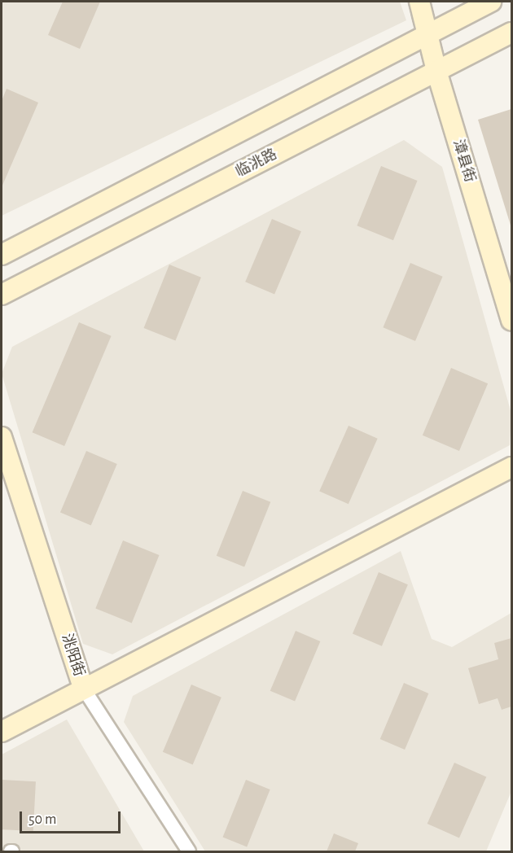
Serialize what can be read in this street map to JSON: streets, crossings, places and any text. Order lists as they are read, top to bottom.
{
  "streets": {
    "street": ["漳县街", "临洮路", "洮阳街"]
  },
  "crossings": [
    ["漳县街", "临洮路"]
  ],
  "scale_bar": "50 m"
}
